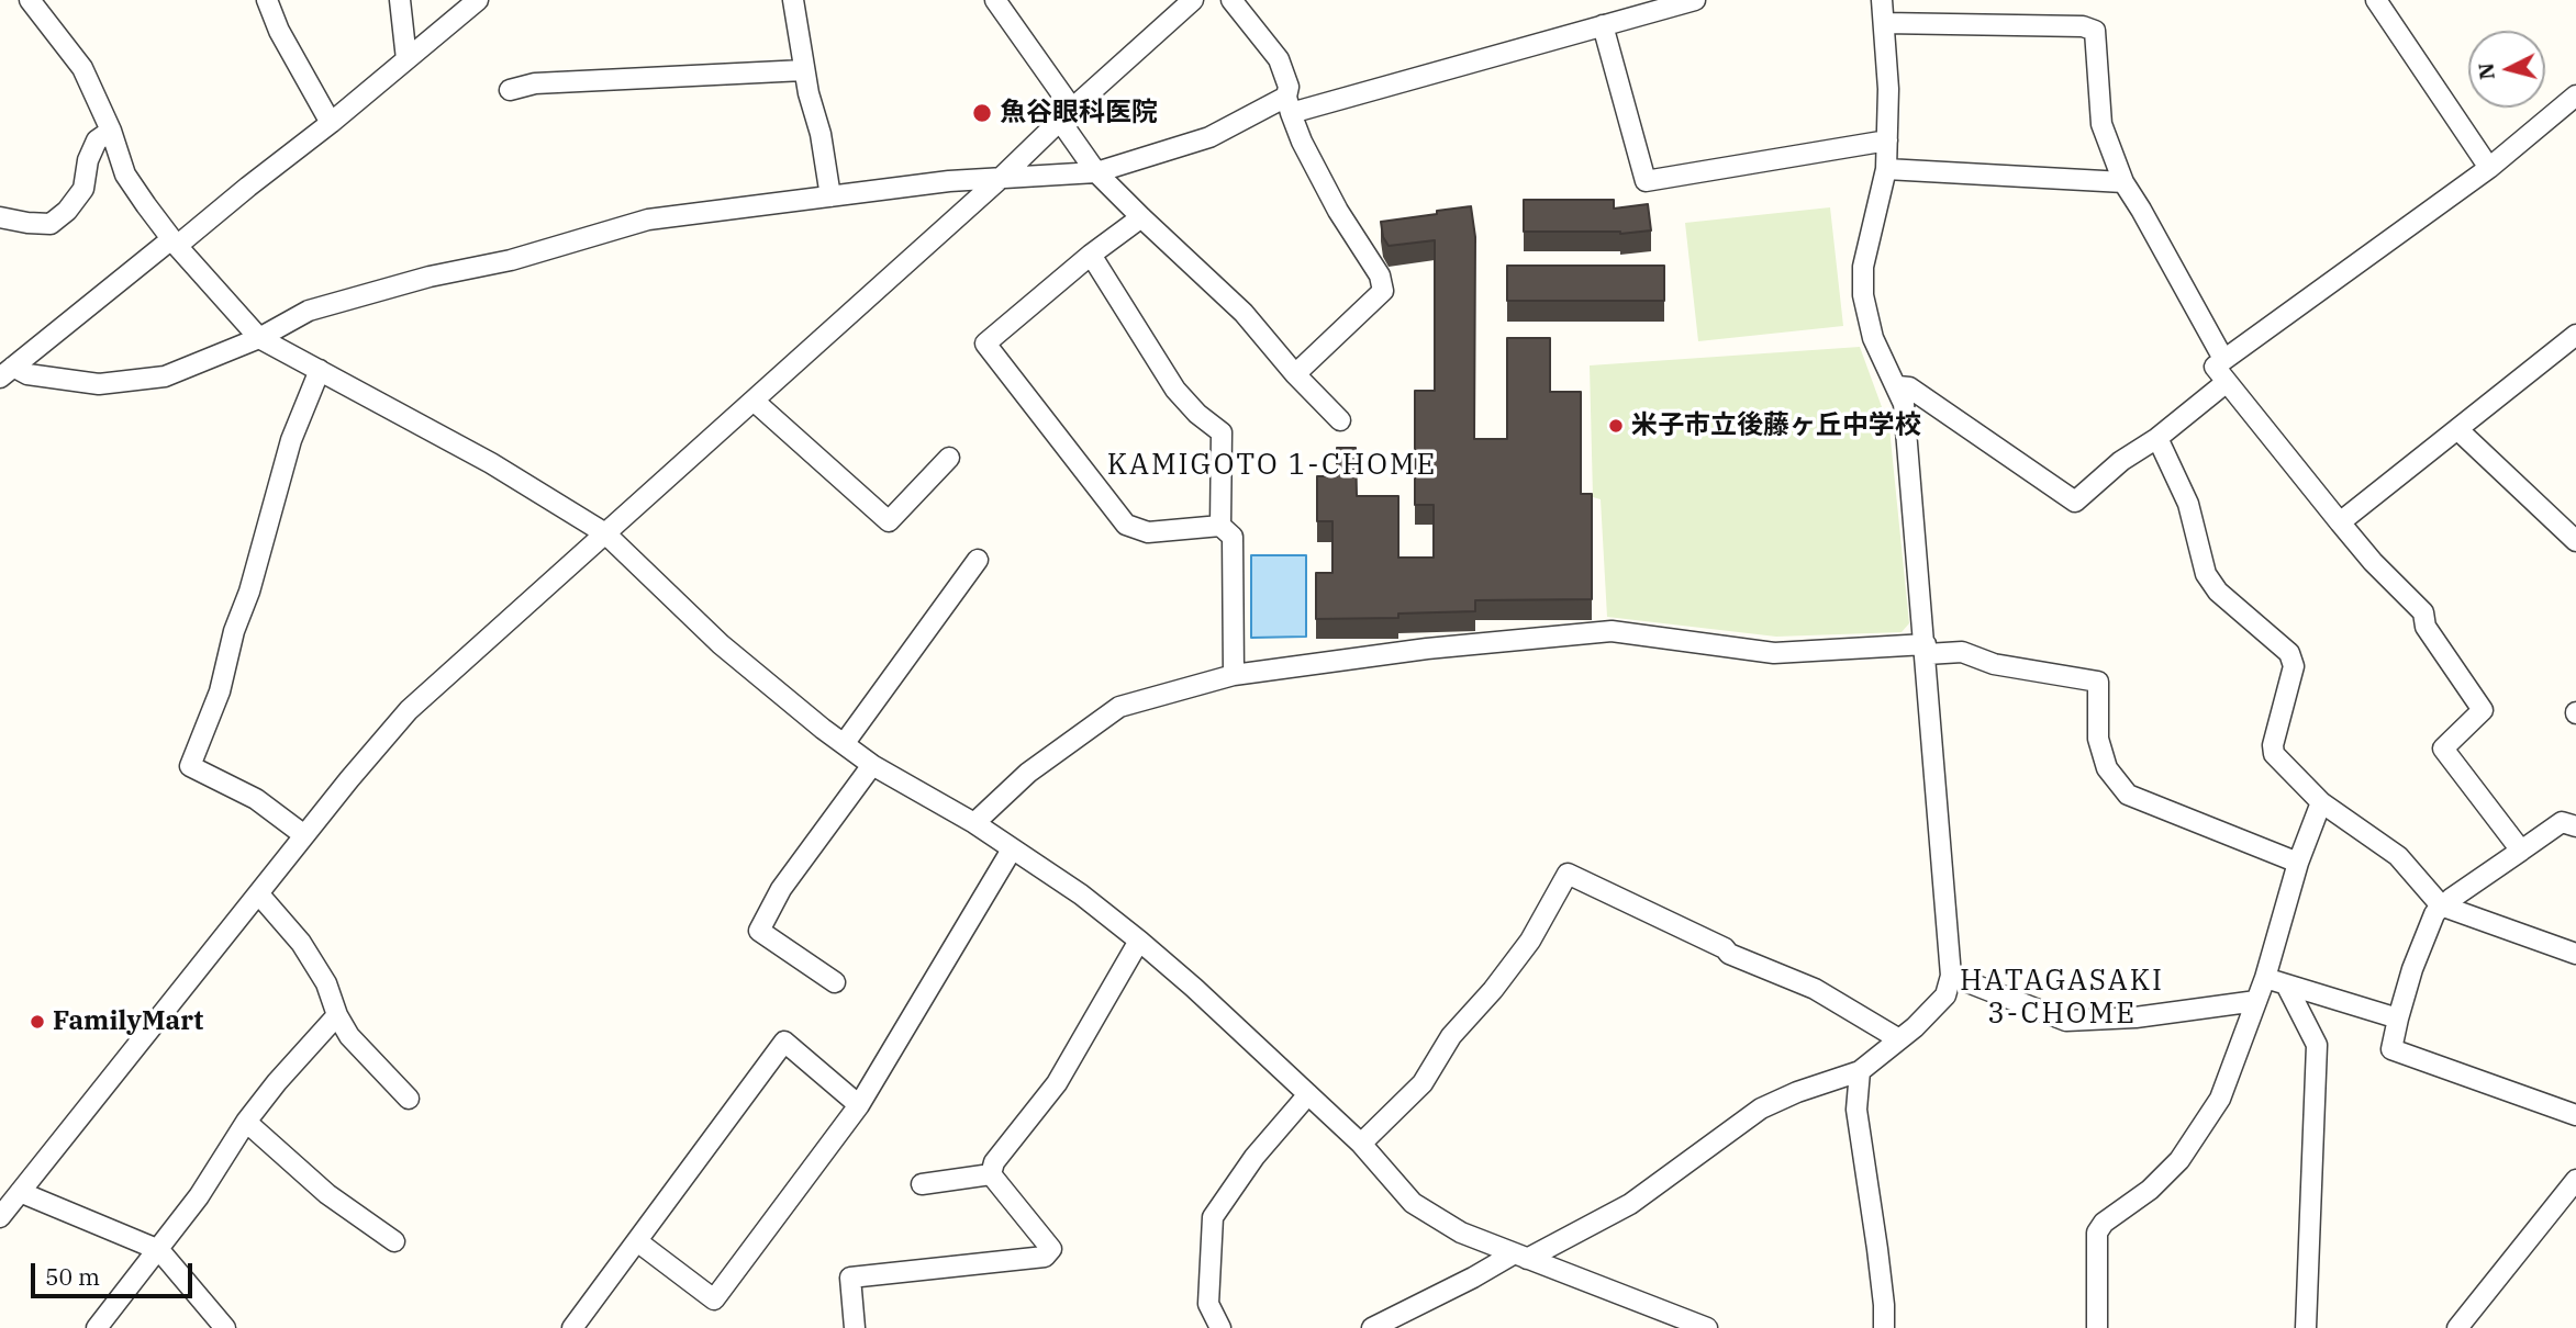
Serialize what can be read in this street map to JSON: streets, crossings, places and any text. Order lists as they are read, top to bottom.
{
  "districts": ["KAMIGOTO 1-CHOME", "HATAGASAKI 3-CHOME"],
  "places": ["魚谷眼科医院", "米子市立後藤ヶ丘中学校", "FamilyMart"],
  "scale_bar": "50 m",
  "north": "left"
}
